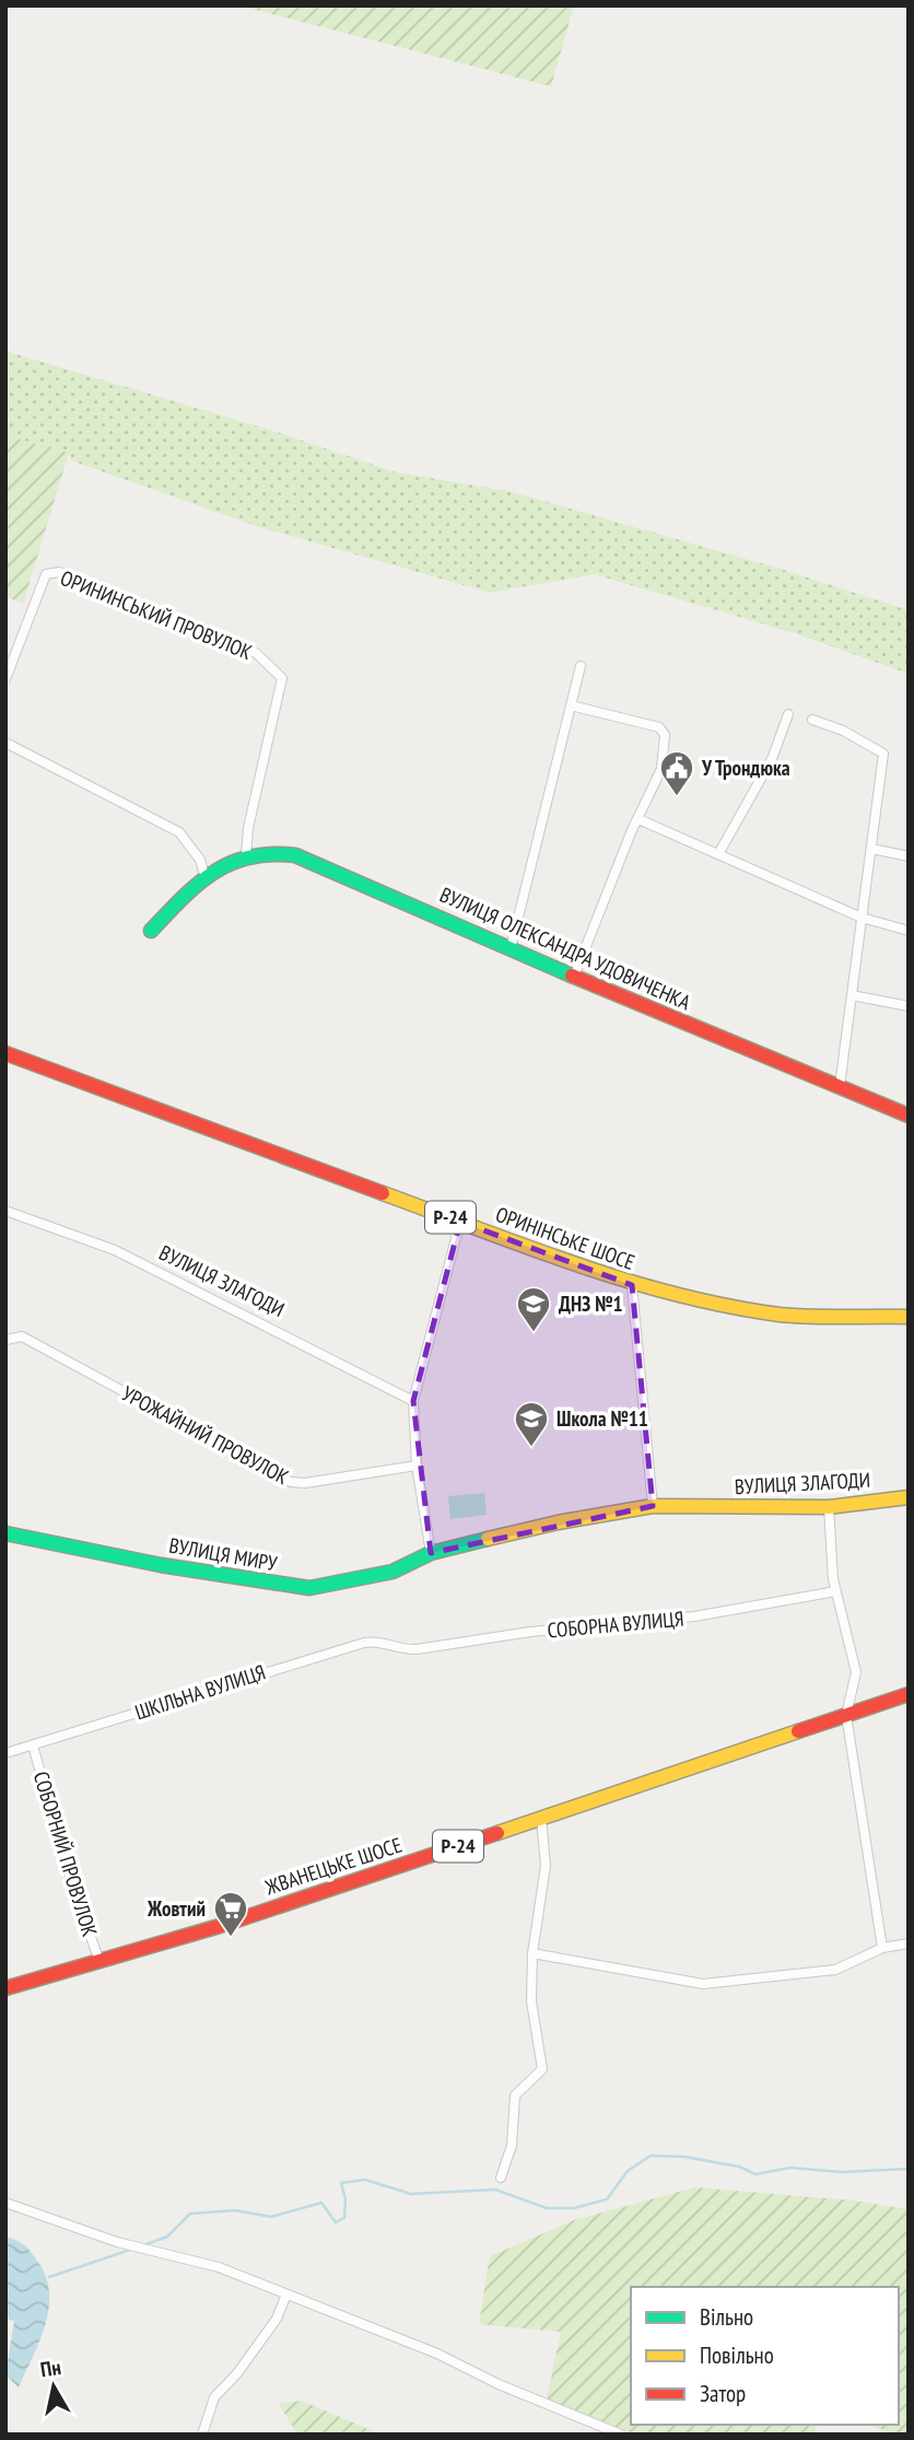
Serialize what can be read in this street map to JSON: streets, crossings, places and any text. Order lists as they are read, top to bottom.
{
  "streets": {
    "main road": [
      "ВУЛИЦЯ ОЛЕКСАНДРА УДОВИЧЕНКА",
      "Р-24",
      "ОРИНІНСЬКЕ ШОСЕ",
      "ВУЛИЦЯ ЗЛАГОДИ",
      "ВУЛИЦЯ МИРУ",
      "ЖВАНЕЦЬКЕ ШОСЕ"
    ],
    "street": [
      "ОРИНИНСЬКИЙ ПРОВУЛОК",
      "УРОЖАЙНИЙ ПРОВУЛОК",
      "СОБОРНА ВУЛИЦЯ",
      "ШКІЛЬНА ВУЛИЦЯ",
      "СОБОРНИЙ ПРОВУЛОК"
    ]
  },
  "crossings": [
    ["ОРИНИНСЬКИЙ ПРОВУЛОК", "ВУЛИЦЯ ОЛЕКСАНДРА УДОВИЧЕНКА"],
    ["ВУЛИЦЯ ЗЛАГОДИ", "ВУЛИЦЯ МИРУ"],
    ["СОБОРНА ВУЛИЦЯ", "ШКІЛЬНА ВУЛИЦЯ"],
    ["ШКІЛЬНА ВУЛИЦЯ", "СОБОРНИЙ ПРОВУЛОК"],
    ["СОБОРНИЙ ПРОВУЛОК", "ЖВАНЕЦЬКЕ ШОСЕ"]
  ],
  "places": {
    "public building": ["У Трондюка"],
    "school or university": ["ДНЗ №1", "Школа №11"],
    "supermarket": ["Жовтий"]
  },
  "legend": ["Вільно", "Повільно", "Затор"],
  "north": "top"
}
